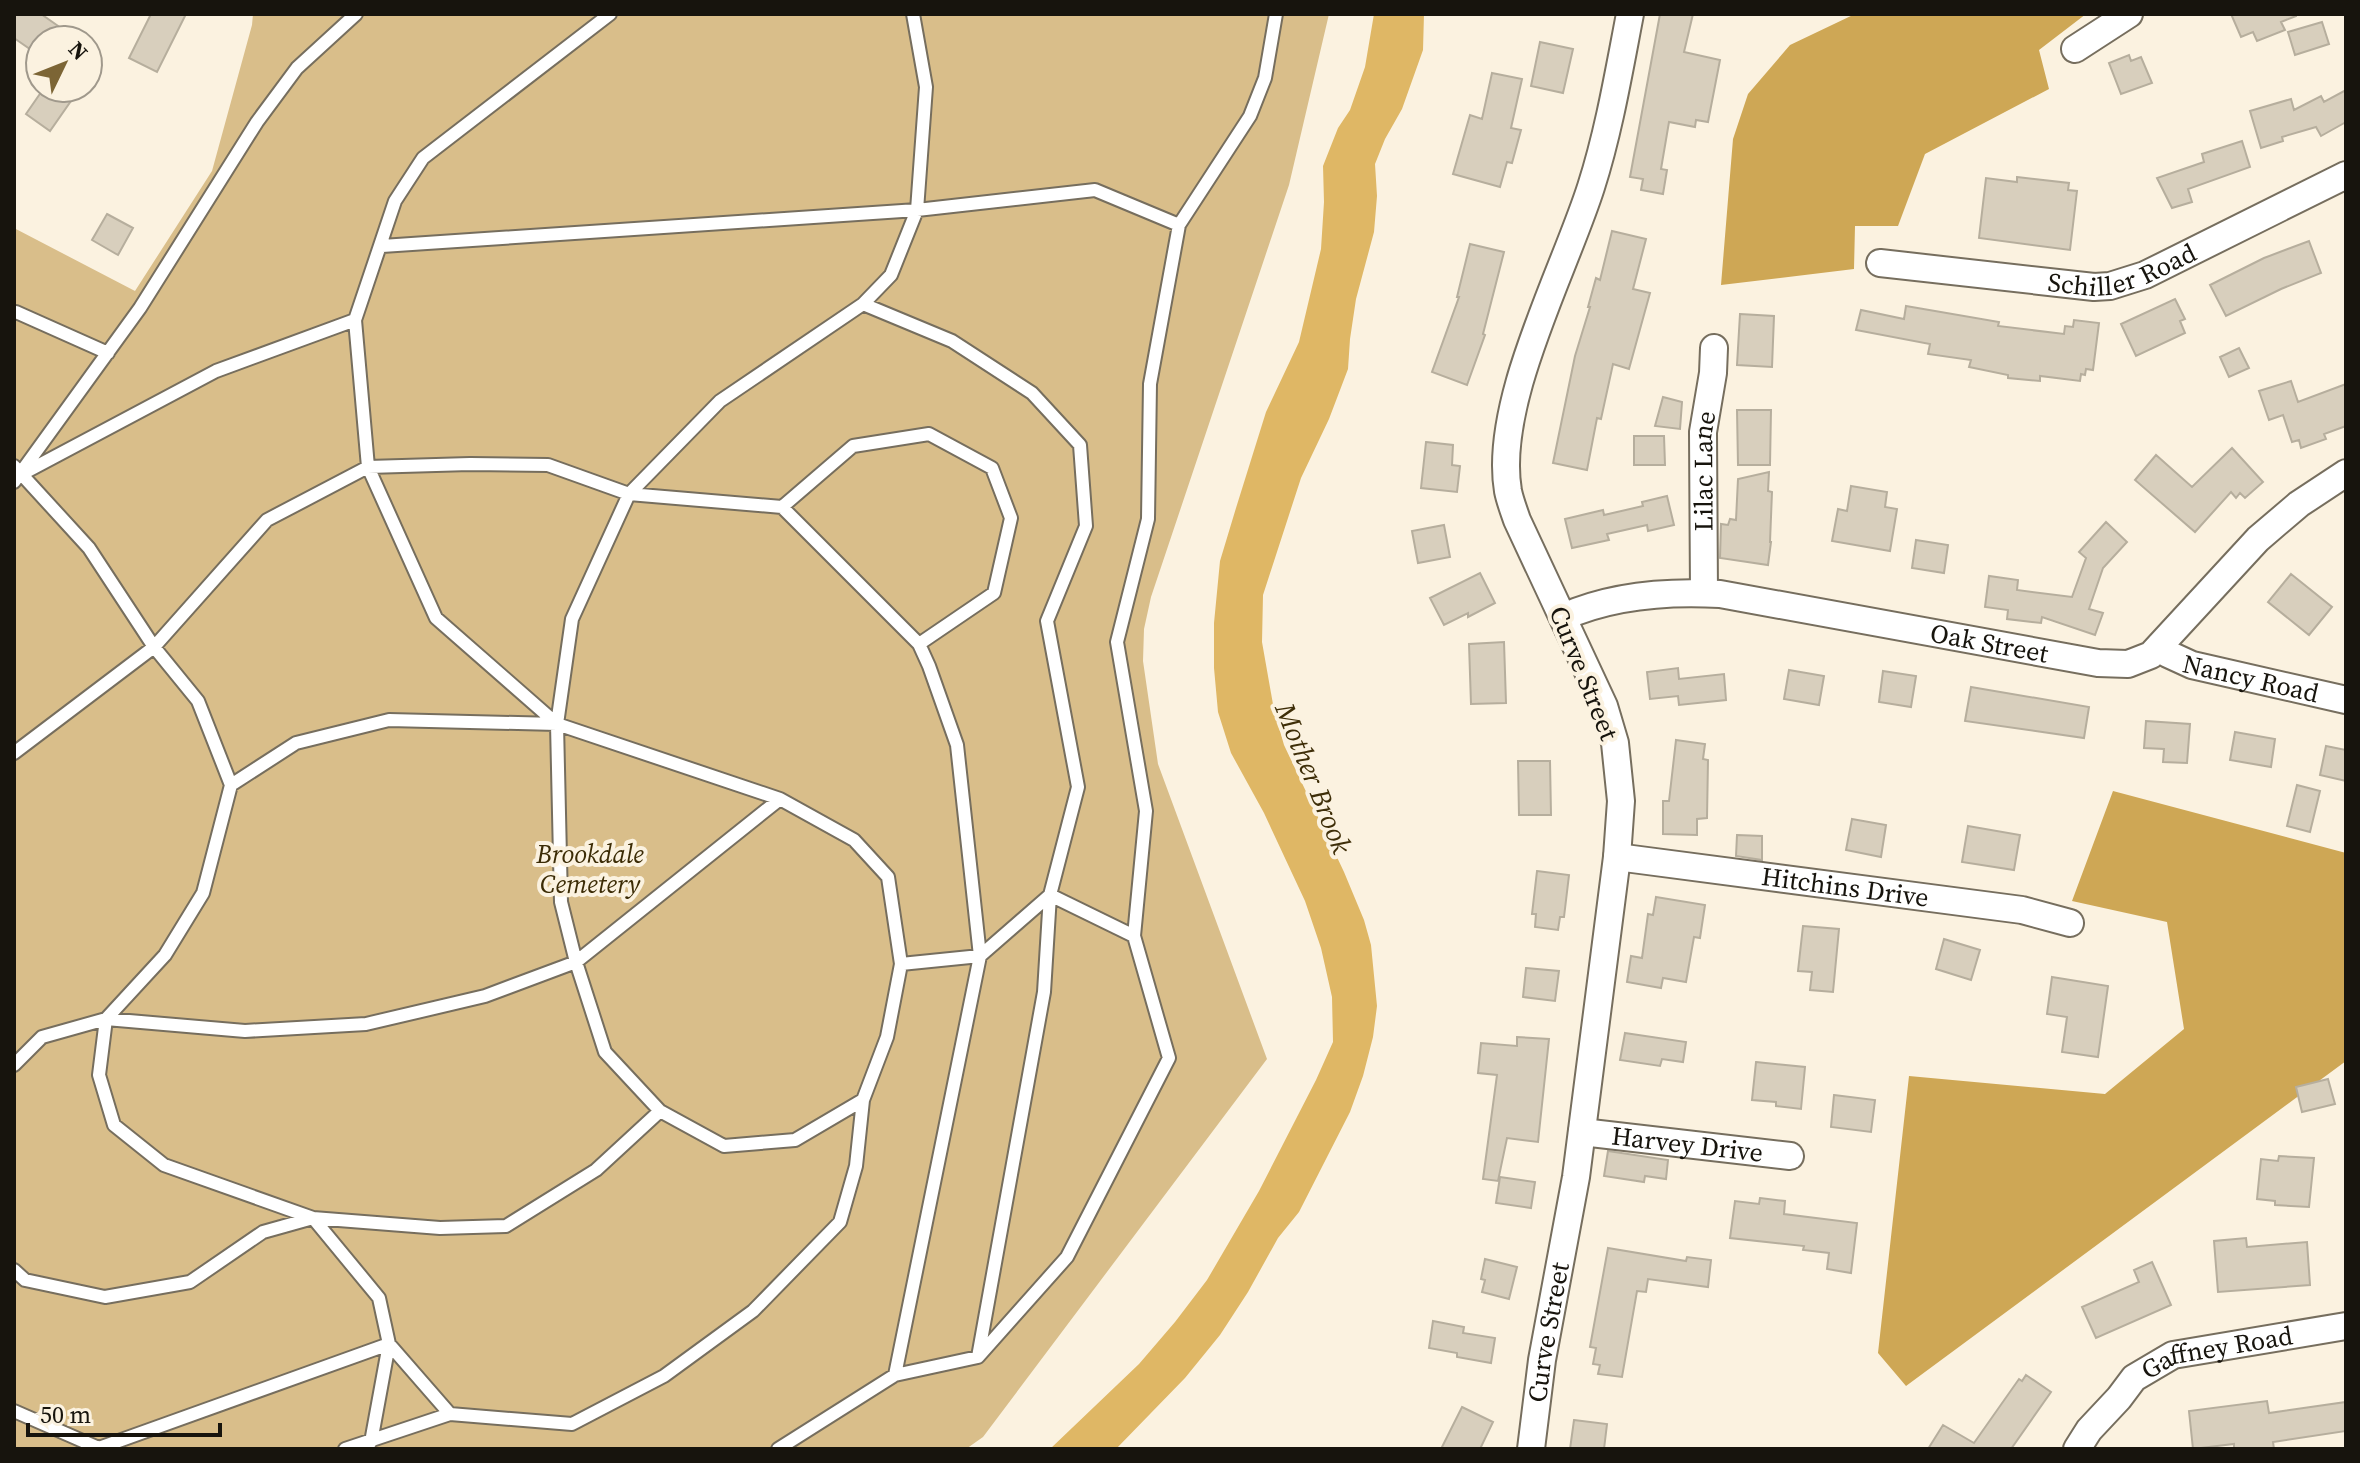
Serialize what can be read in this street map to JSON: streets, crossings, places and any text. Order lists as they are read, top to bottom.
{
  "streets": {
    "street": [
      "Schiller Road",
      "Lilac Lane",
      "Oak Street",
      "Curve Street",
      "Nancy Road",
      "Hitchins Drive",
      "Harvey Drive",
      "Gaffney Road"
    ]
  },
  "crossings": [
    ["Lilac Lane", "Oak Street"],
    ["Oak Street", "Curve Street"],
    ["Oak Street", "Nancy Road"],
    ["Curve Street", "Hitchins Drive"],
    ["Curve Street", "Harvey Drive"]
  ],
  "water": ["Mother Brook"],
  "parks": ["Brookdale Cemetery"],
  "scale_bar": "50 m",
  "north": "top right"
}
